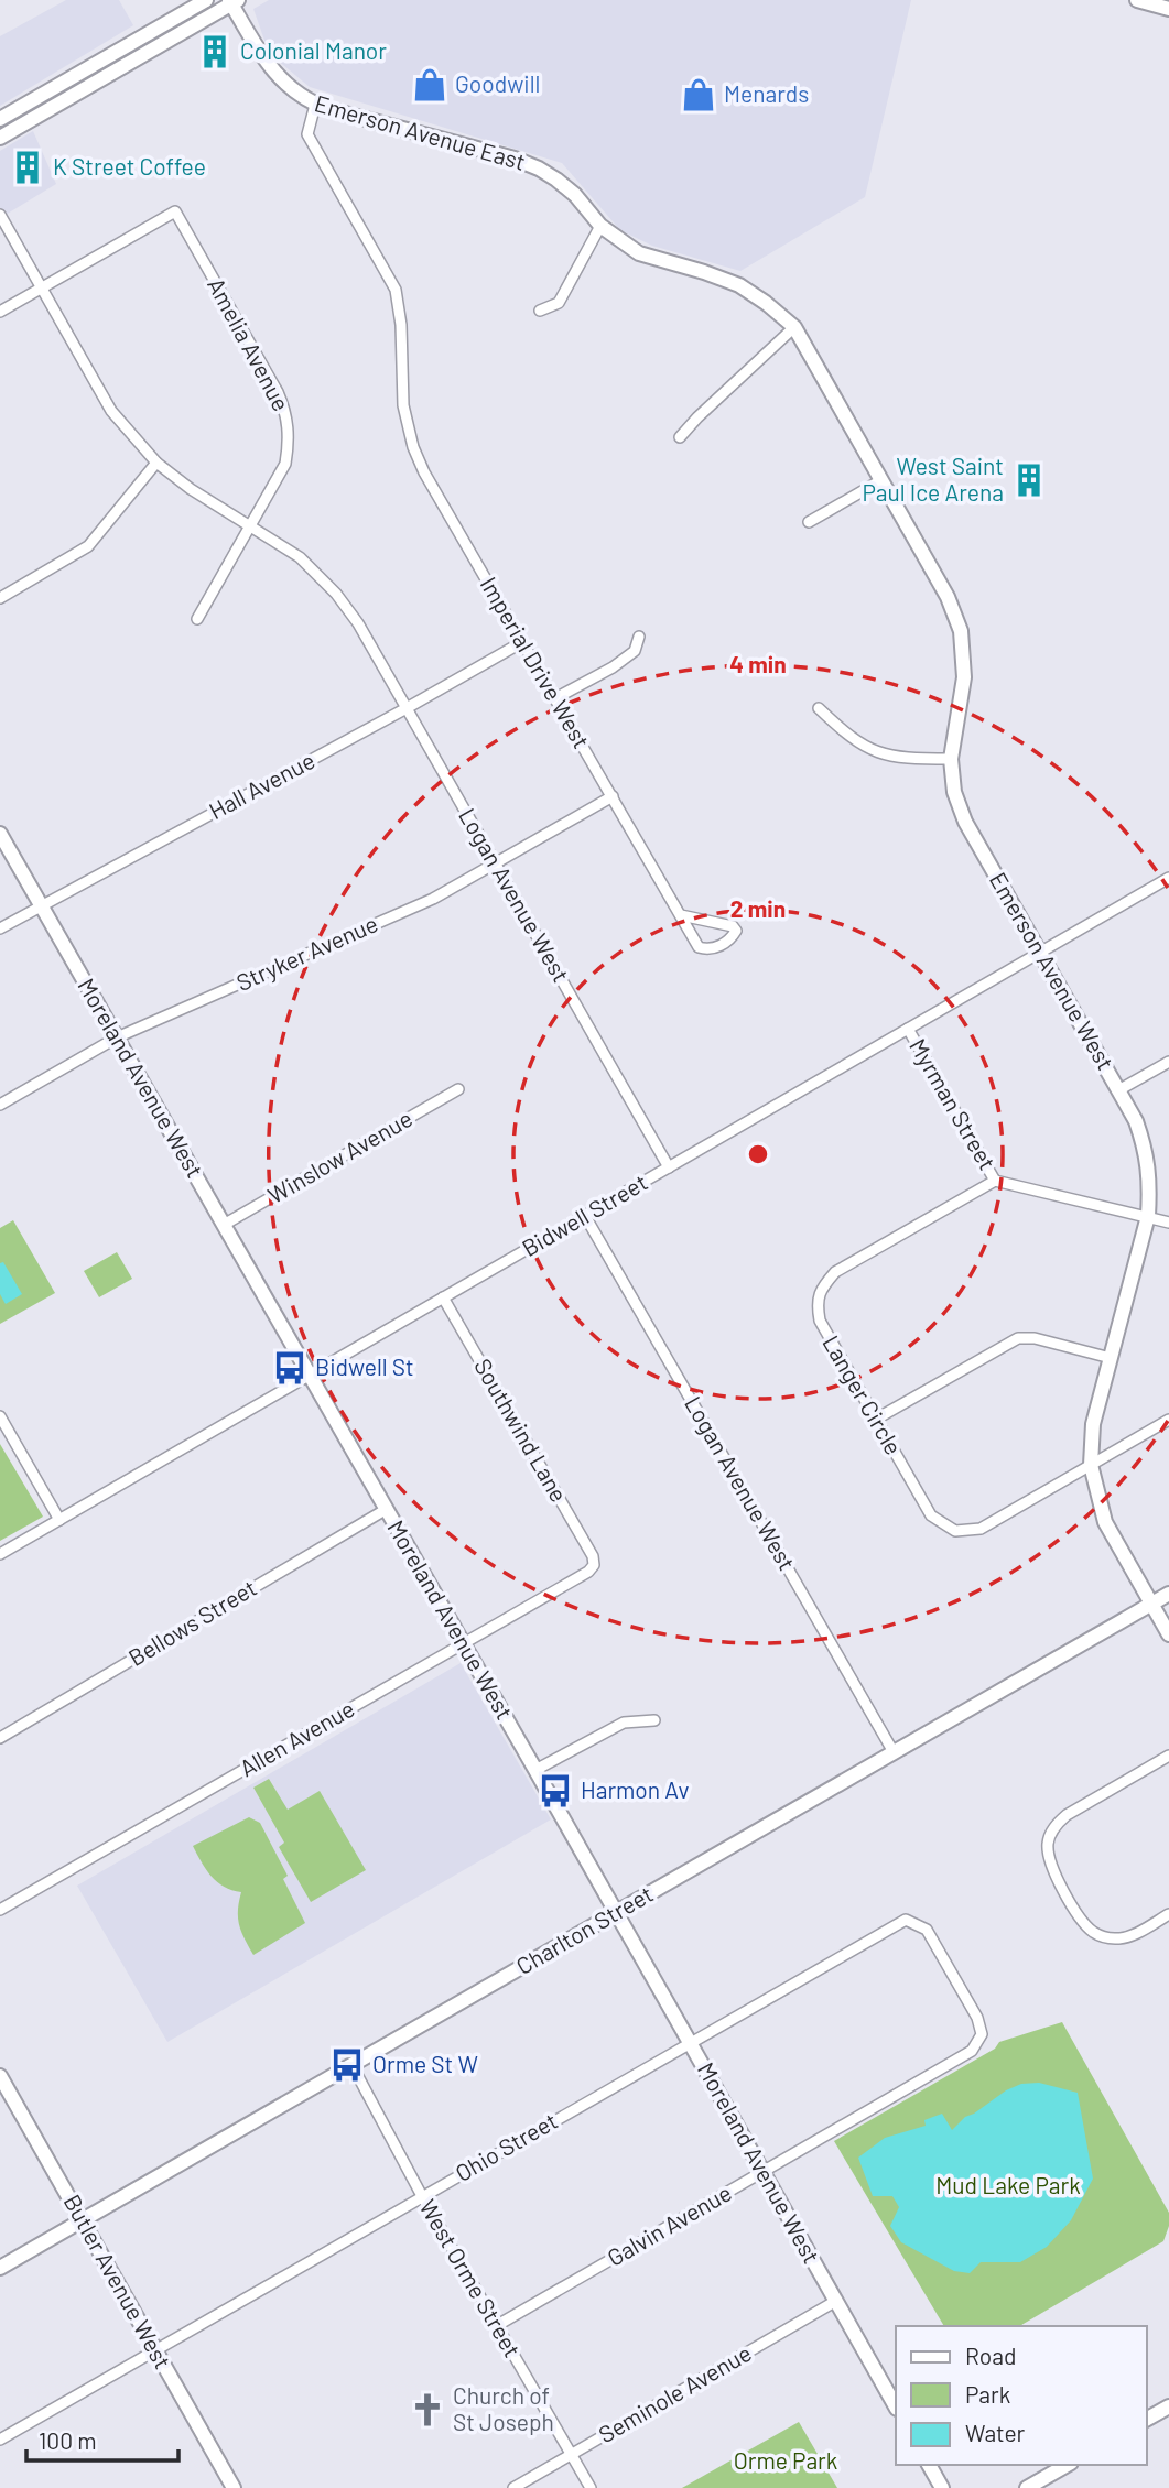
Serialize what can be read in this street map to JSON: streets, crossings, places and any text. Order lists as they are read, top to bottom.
{
  "streets": {
    "street": [
      "Emerson Avenue East",
      "Amelia Avenue",
      "Imperial Drive West",
      "Hall Avenue",
      "Logan Avenue West",
      "Stryker Avenue",
      "Emerson Avenue West",
      "Moreland Avenue West",
      "Myrman Street",
      "Winslow Avenue",
      "Bidwell Street",
      "Langer Circle",
      "Southwind Lane",
      "Bellows Street",
      "Allen Avenue",
      "Charlton Street",
      "Ohio Street",
      "Galvin Avenue",
      "West Orme Street",
      "Butler Avenue West",
      "Seminole Avenue"
    ]
  },
  "crossings": [
    ["Emerson Avenue East", "Imperial Drive West"],
    ["Emerson Avenue East", "Emerson Avenue West"],
    ["Amelia Avenue", "Logan Avenue West"],
    ["Imperial Drive West", "Hall Avenue"],
    ["Imperial Drive West", "Stryker Avenue"],
    ["Hall Avenue", "Logan Avenue West"],
    ["Hall Avenue", "Moreland Avenue West"],
    ["Logan Avenue West", "Stryker Avenue"],
    ["Logan Avenue West", "Bidwell Street"],
    ["Logan Avenue West", "Charlton Street"],
    ["Stryker Avenue", "Moreland Avenue West"],
    ["Emerson Avenue West", "Bidwell Street"],
    ["Emerson Avenue West", "Langer Circle"],
    ["Emerson Avenue West", "Charlton Street"],
    ["Moreland Avenue West", "Winslow Avenue"],
    ["Moreland Avenue West", "Bidwell Street"],
    ["Moreland Avenue West", "Bellows Street"],
    ["Moreland Avenue West", "Allen Avenue"],
    ["Moreland Avenue West", "Charlton Street"],
    ["Moreland Avenue West", "Ohio Street"],
    ["Moreland Avenue West", "Galvin Avenue"],
    ["Moreland Avenue West", "Seminole Avenue"],
    ["Myrman Street", "Bidwell Street"],
    ["Myrman Street", "Langer Circle"],
    ["Bidwell Street", "Southwind Lane"],
    ["Southwind Lane", "Allen Avenue"],
    ["Charlton Street", "West Orme Street"],
    ["Charlton Street", "Butler Avenue West"],
    ["Ohio Street", "Galvin Avenue"],
    ["Ohio Street", "West Orme Street"],
    ["Ohio Street", "Butler Avenue West"],
    ["Galvin Avenue", "West Orme Street"],
    ["West Orme Street", "Seminole Avenue"]
  ],
  "parks": ["Mud Lake Park", "Orme Park"],
  "places": {
    "building": ["Colonial Manor", "K Street Coffee", "West Saint Paul Ice Arena"],
    "shop": ["Goodwill", "Menards"],
    "bus stop": ["Bidwell St", "Harmon Av", "Orme St W"],
    "church": ["Church of St Joseph"]
  },
  "legend": ["Road", "Park", "Water"],
  "scale_bar": "100 m",
  "rings": ["4 min", "2 min"]
}
